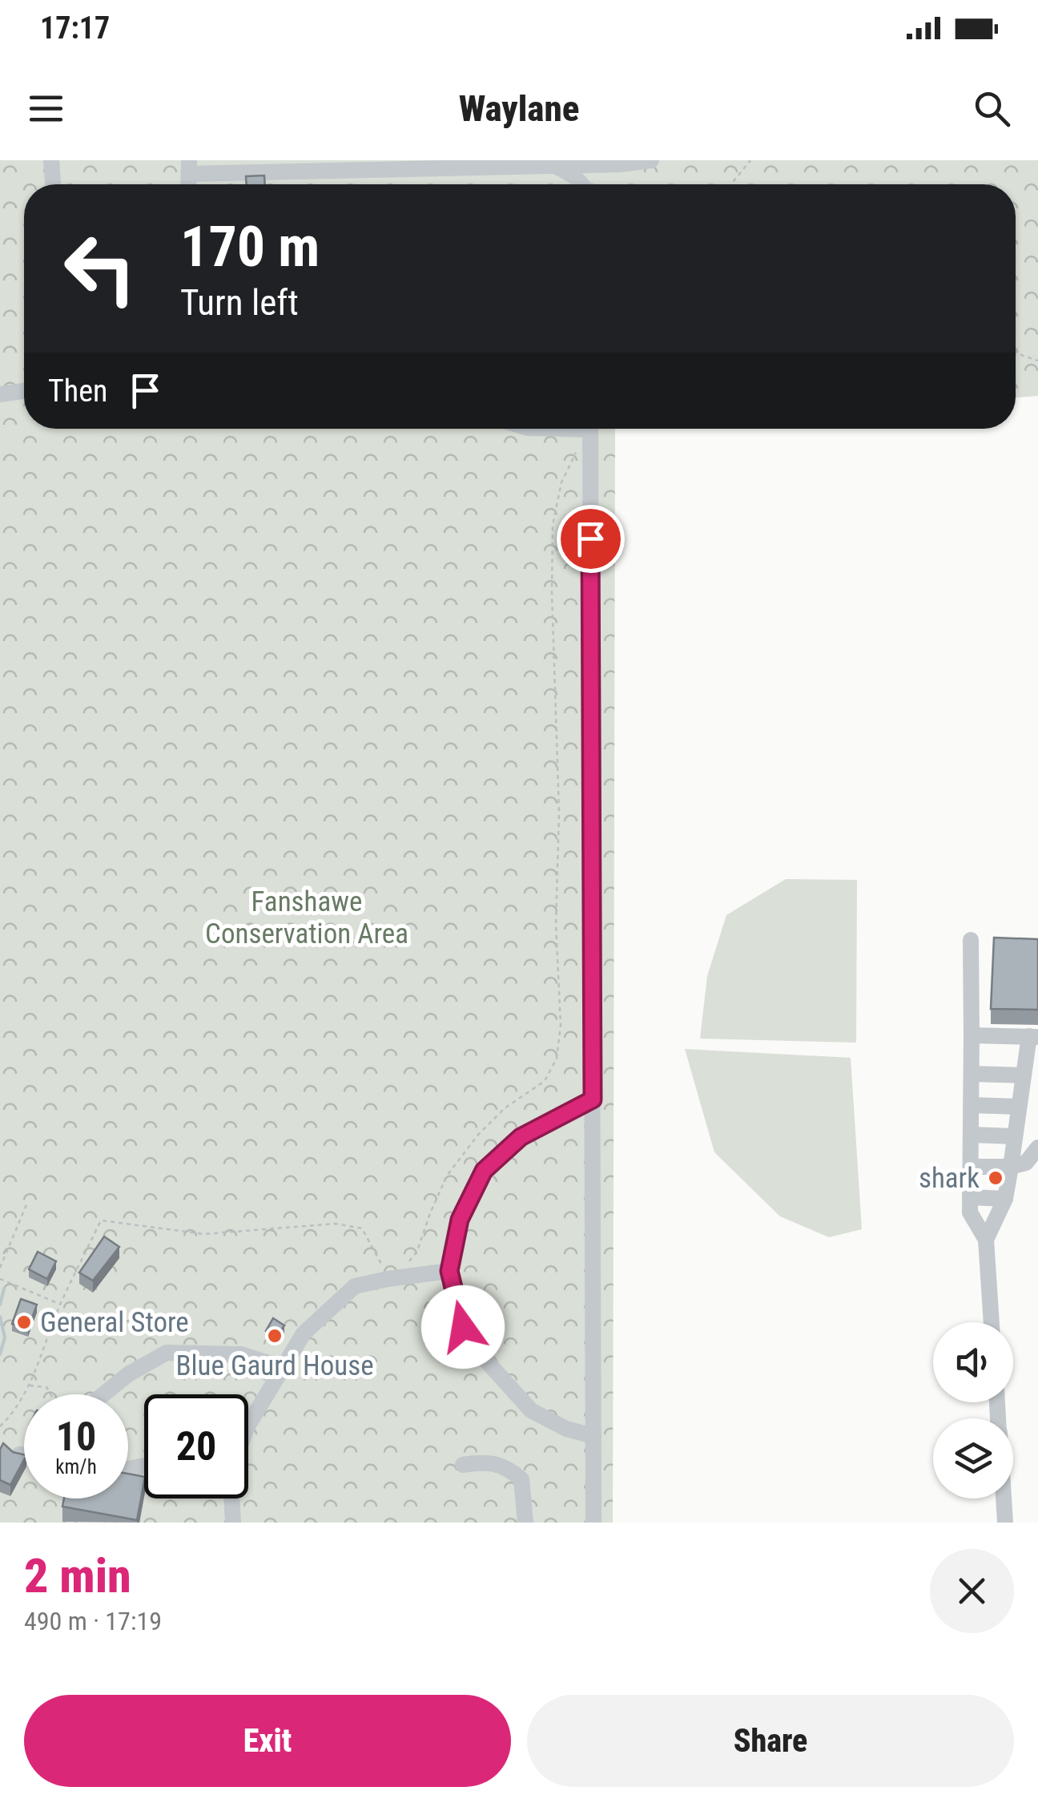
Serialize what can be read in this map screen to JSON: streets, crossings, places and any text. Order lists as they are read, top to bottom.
{
  "parks": ["Fanshawe Conservation Area"],
  "places": ["shark", "General Store", "Blue Gaurd House"],
  "page": {
    "status": "17:17",
    "header": "Waylane",
    "turn": ["170 m", "Turn left"],
    "then": "Then",
    "speed": "10 km/h",
    "limit": "20",
    "heading": ["2 min", "490 m · 17:19"],
    "buttons": ["Exit", "Share"]
  }
}
